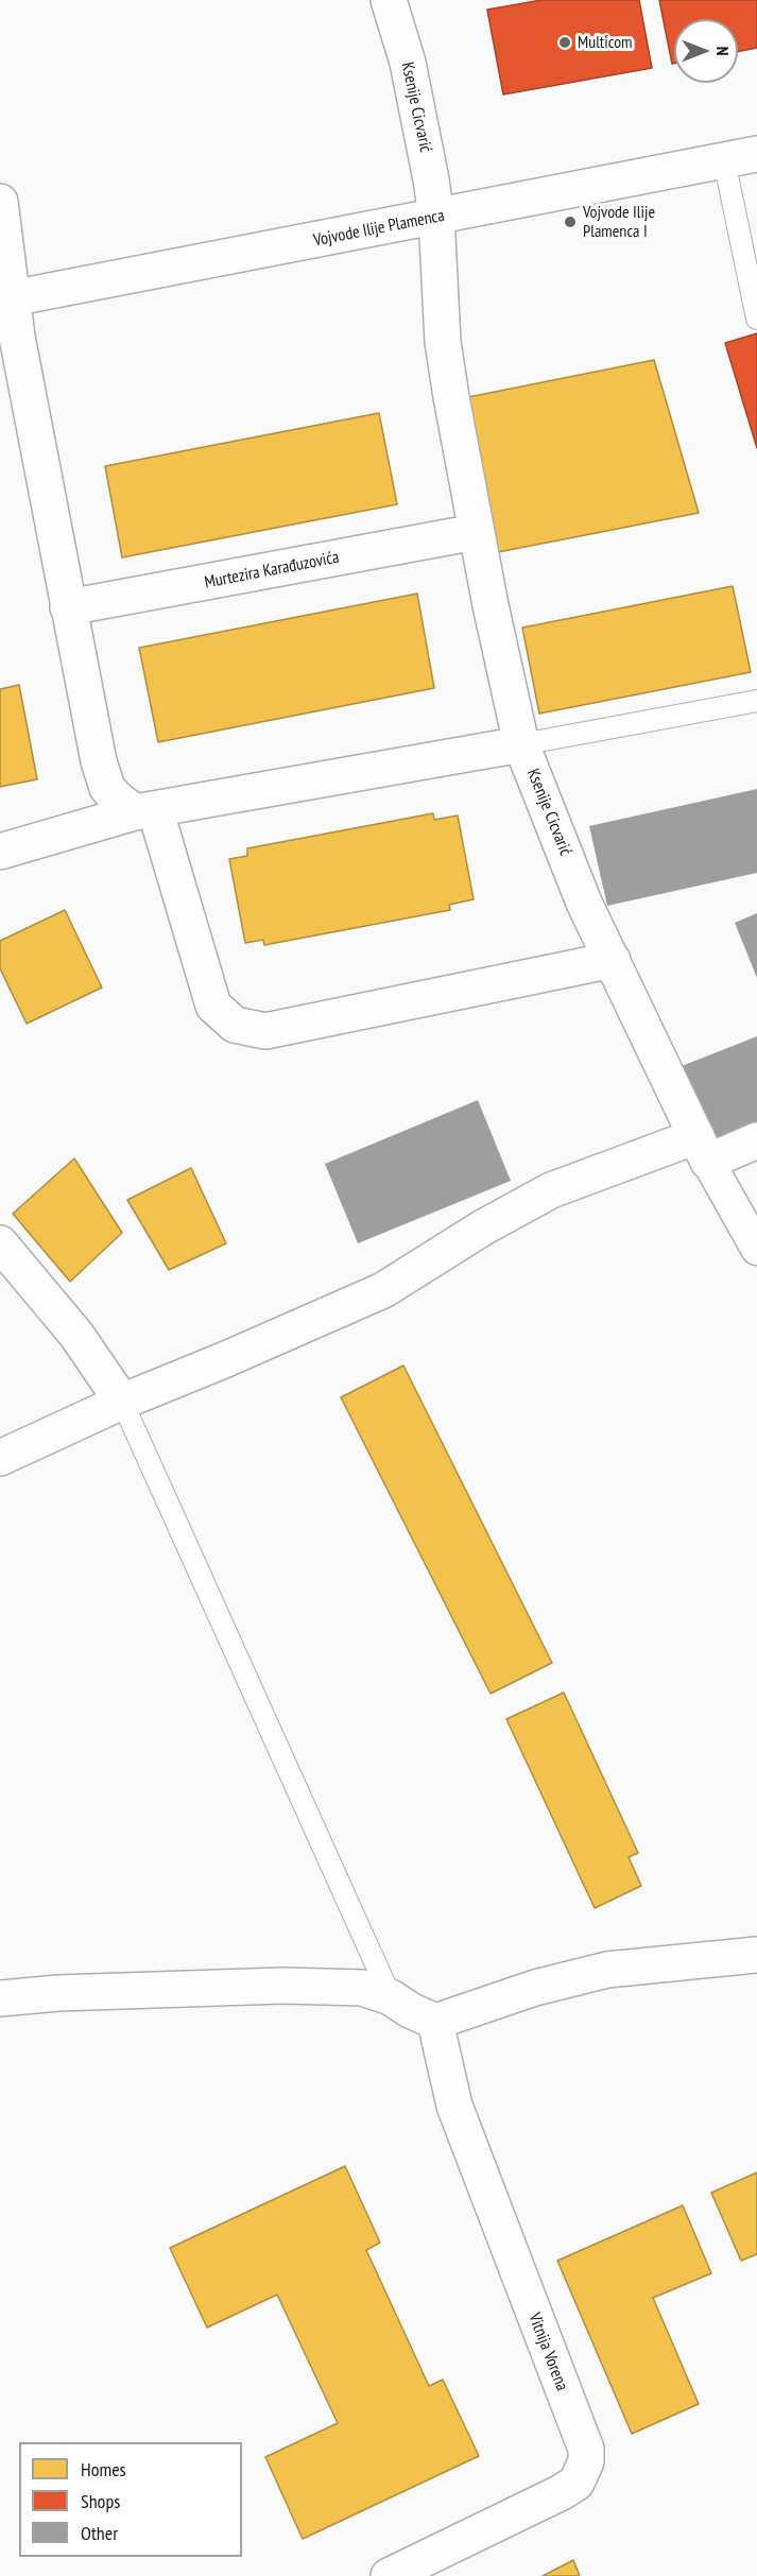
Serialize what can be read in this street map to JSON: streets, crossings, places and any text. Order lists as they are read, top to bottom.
{
  "streets": {
    "street": [
      "Ksenije Cicvarić",
      "Vojvode Ilije Plamenca",
      "Murtezira Karađuzovića",
      "Vitnija Vorena"
    ]
  },
  "crossings": [
    ["Ksenije Cicvarić", "Vojvode Ilije Plamenca"],
    ["Ksenije Cicvarić", "Murtezira Karađuzovića"]
  ],
  "places": ["Multicom", "Vojvode Ilije Plamenca I"],
  "legend": ["Homes", "Shops", "Other"],
  "north": "right"
}
